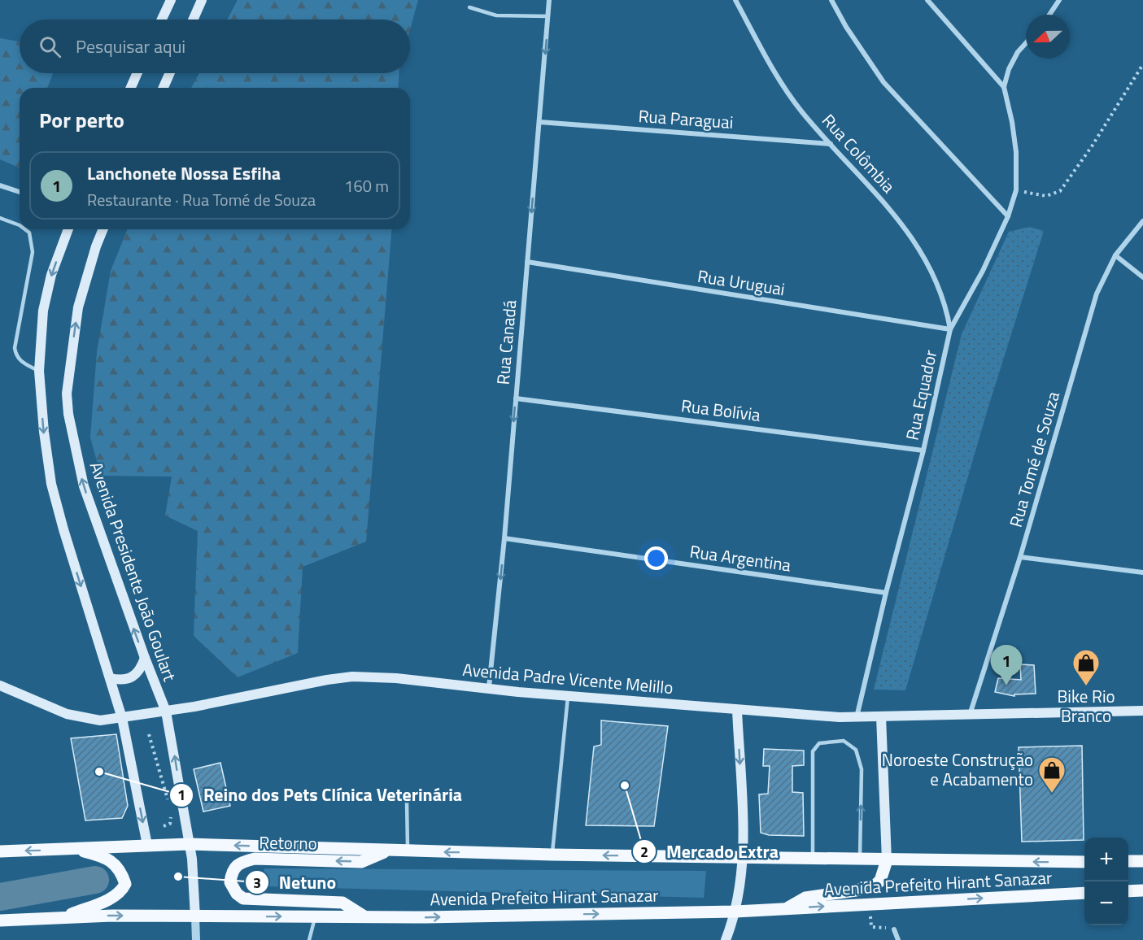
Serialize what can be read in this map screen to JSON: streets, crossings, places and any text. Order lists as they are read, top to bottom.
{
  "streets": {
    "main road": [
      "Avenida Presidente João Goulart",
      "Avenida Padre Vicente Melillo",
      "Retorno",
      "Avenida Prefeito Hirant Sanazar"
    ],
    "street": [
      "Rua Paraguai",
      "Rua Colômbia",
      "Rua Uruguai",
      "Rua Canadá",
      "Rua Equador",
      "Rua Bolívia",
      "Rua Tomé de Souza",
      "Rua Argentina"
    ]
  },
  "crossings": [
    ["Rua Paraguai", "Rua Colômbia"],
    ["Rua Paraguai", "Rua Canadá"],
    ["Rua Colômbia", "Rua Uruguai"],
    ["Rua Colômbia", "Rua Equador"],
    ["Rua Uruguai", "Rua Canadá"],
    ["Rua Uruguai", "Rua Equador"],
    ["Rua Canadá", "Rua Bolívia"],
    ["Rua Canadá", "Rua Argentina"],
    ["Rua Canadá", "Avenida Padre Vicente Melillo"],
    ["Rua Equador", "Rua Bolívia"],
    ["Rua Equador", "Rua Argentina"],
    ["Rua Equador", "Avenida Padre Vicente Melillo"],
    ["Rua Tomé de Souza", "Avenida Padre Vicente Melillo"],
    ["Avenida Presidente João Goulart", "Avenida Padre Vicente Melillo"],
    ["Avenida Presidente João Goulart", "Avenida Prefeito Hirant Sanazar"],
    ["Retorno", "Avenida Prefeito Hirant Sanazar"]
  ],
  "one_way": ["Rua Canadá"],
  "places": {
    "shop": ["Bike Rio Branco", "Noroeste Construção e Acabamento"],
    "other": ["Reino dos Pets Clínica Veterinária", "Mercado Extra", "Netuno"]
  },
  "north": "left",
  "page": {
    "search": "Pesquisar aqui",
    "heading": "Por perto",
    "list": [
      {
        "mark": "1",
        "name": "Lanchonete Nossa Esfiha",
        "note": "Restaurante · Rua Tomé de Souza",
        "value": "160 m"
      }
    ],
    "pins": "1",
    "map_buttons": ["+", "−"]
  }
}
